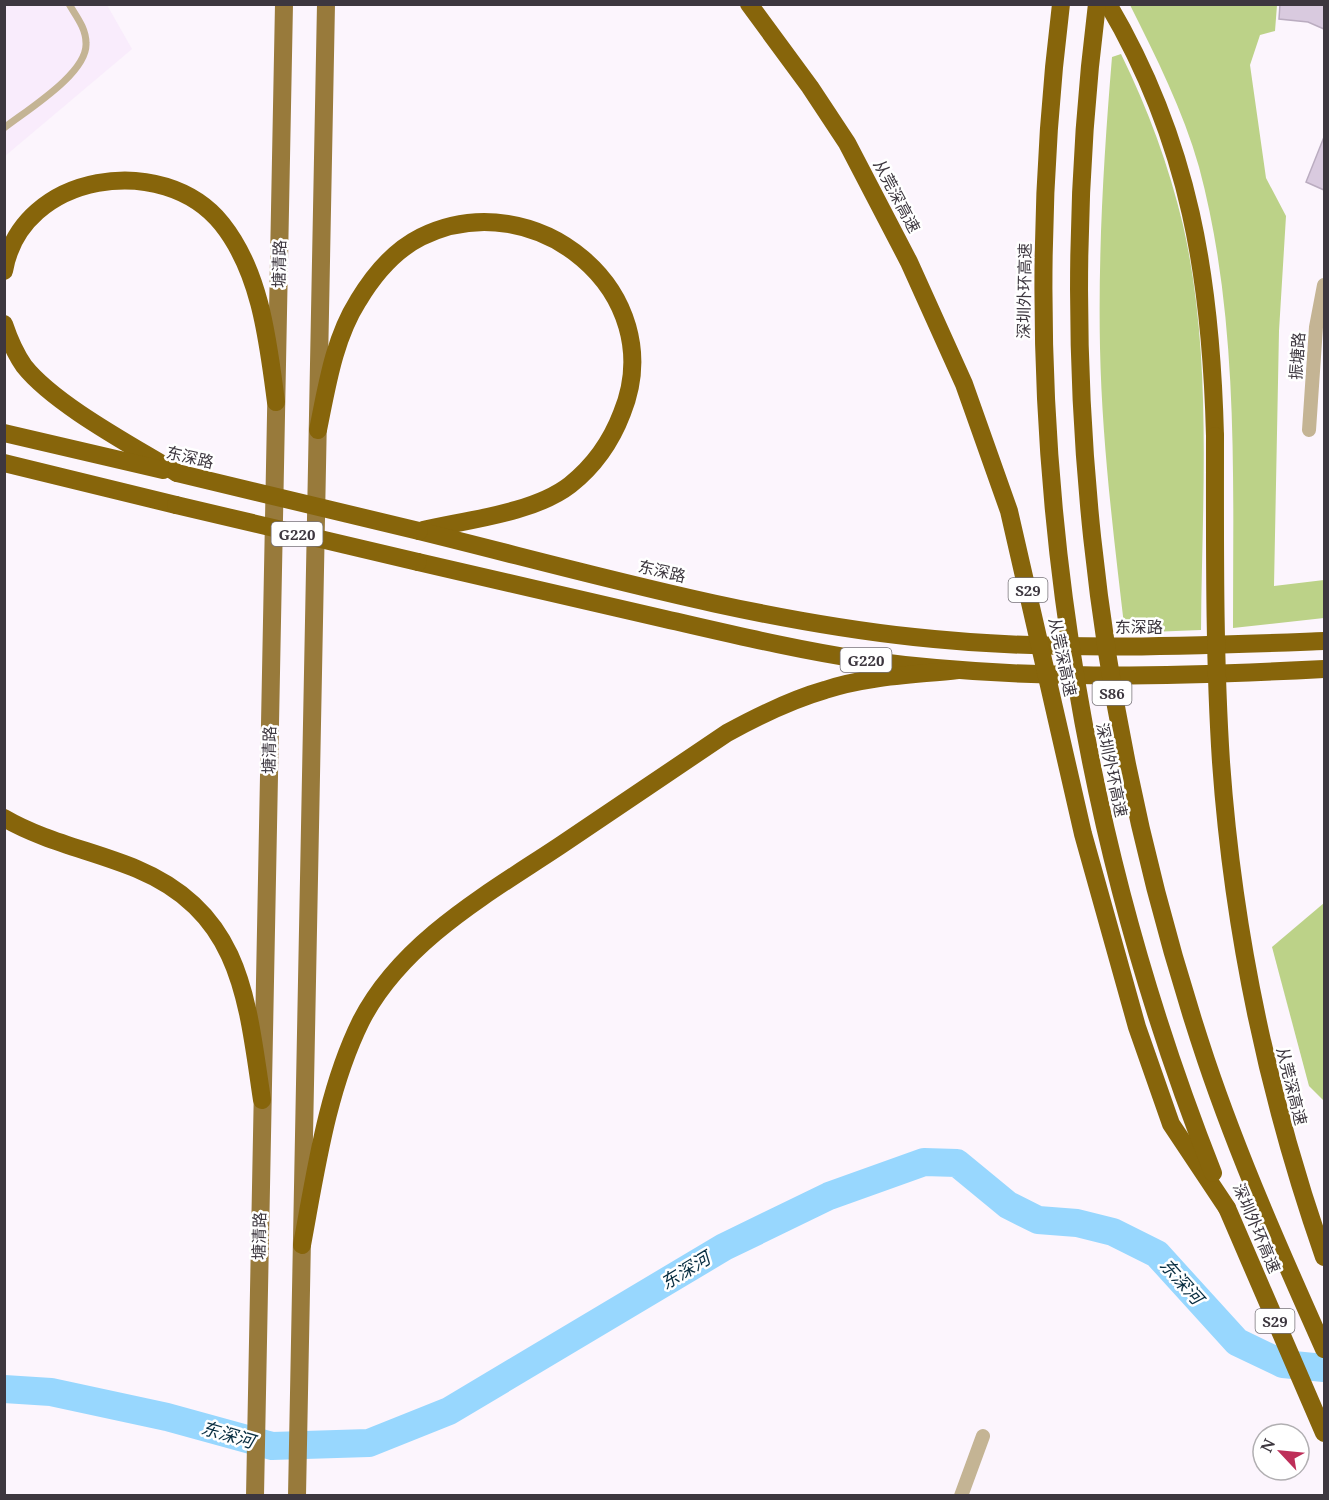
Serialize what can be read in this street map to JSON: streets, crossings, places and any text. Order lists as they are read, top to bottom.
{
  "streets": {
    "highway": [
      "从莞深高速",
      "深圳外环高速",
      "东深路",
      "G220",
      "S29",
      "S86"
    ],
    "main road": ["塘清路"],
    "street": ["振塘路"]
  },
  "crossings": [
    ["从莞深高速", "深圳外环高速"]
  ],
  "water": ["东深河"],
  "north": "top left"
}
